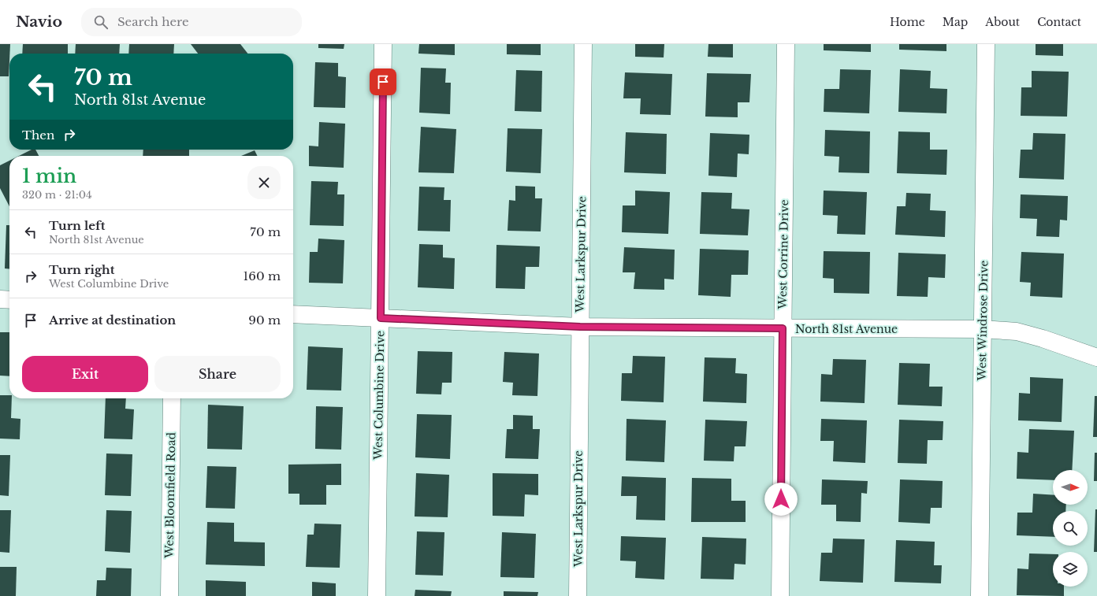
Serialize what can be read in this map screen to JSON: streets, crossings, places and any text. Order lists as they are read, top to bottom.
{
  "streets": {
    "street": [
      "West Larkspur Drive",
      "West Corrine Drive",
      "West Windrose Drive",
      "North 81st Avenue",
      "West Columbine Drive",
      "West Bloomfield Road"
    ]
  },
  "crossings": [
    ["West Larkspur Drive", "North 81st Avenue"],
    ["West Corrine Drive", "North 81st Avenue"],
    ["West Windrose Drive", "North 81st Avenue"],
    ["North 81st Avenue", "West Columbine Drive"]
  ],
  "north": "right",
  "page": {
    "header": "Navio",
    "search": "Search here",
    "nav": [
      "Home",
      "Map",
      "About",
      "Contact"
    ],
    "turn": ["70 m", "North 81st Avenue"],
    "then": "Then",
    "heading": ["1 min", "320 m · 21:04"],
    "list": [
      {
        "name": "Turn left",
        "note": "North 81st Avenue",
        "value": "70 m"
      },
      {
        "name": "Turn right",
        "note": "West Columbine Drive",
        "value": "160 m"
      },
      {
        "name": "Arrive at destination",
        "value": "90 m"
      }
    ],
    "buttons": ["Exit", "Share"]
  }
}
